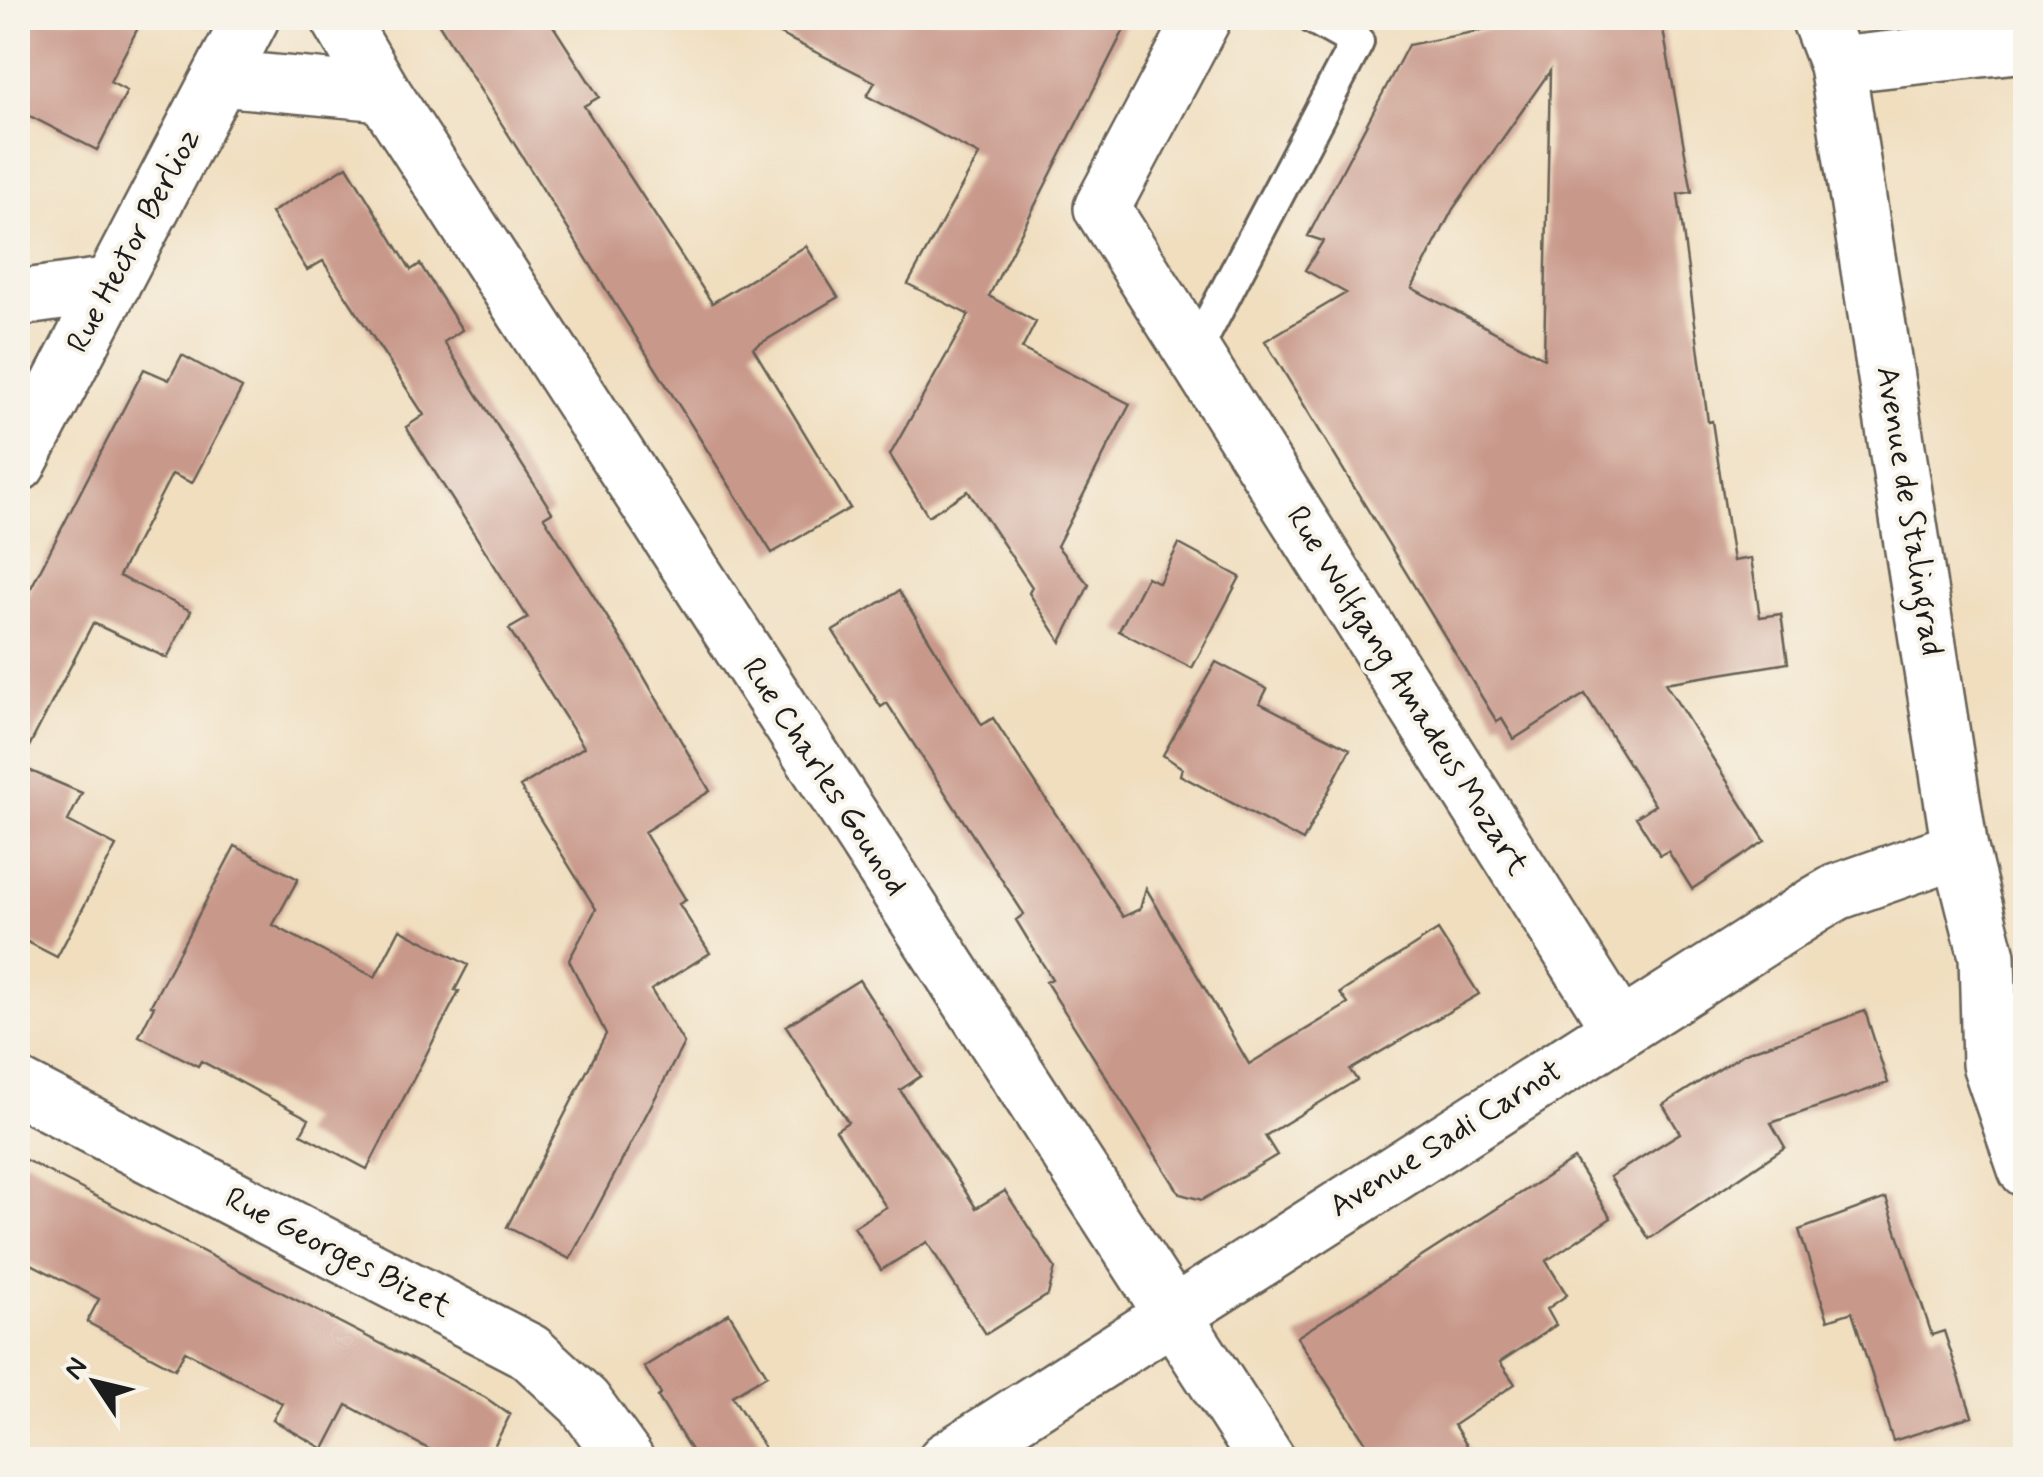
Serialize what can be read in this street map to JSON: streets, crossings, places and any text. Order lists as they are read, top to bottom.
{
  "streets": {
    "street": [
      "Rue Hector Berlioz",
      "Avenue de Stalingrad",
      "Rue Wolfgang Amadeus Mozart",
      "Rue Charles Gounod",
      "Avenue Sadi Carnot",
      "Rue Georges Bizet"
    ]
  },
  "crossings": [
    ["Avenue de Stalingrad", "Avenue Sadi Carnot"],
    ["Rue Wolfgang Amadeus Mozart", "Avenue Sadi Carnot"],
    ["Rue Charles Gounod", "Avenue Sadi Carnot"]
  ],
  "north": "top left"
}
